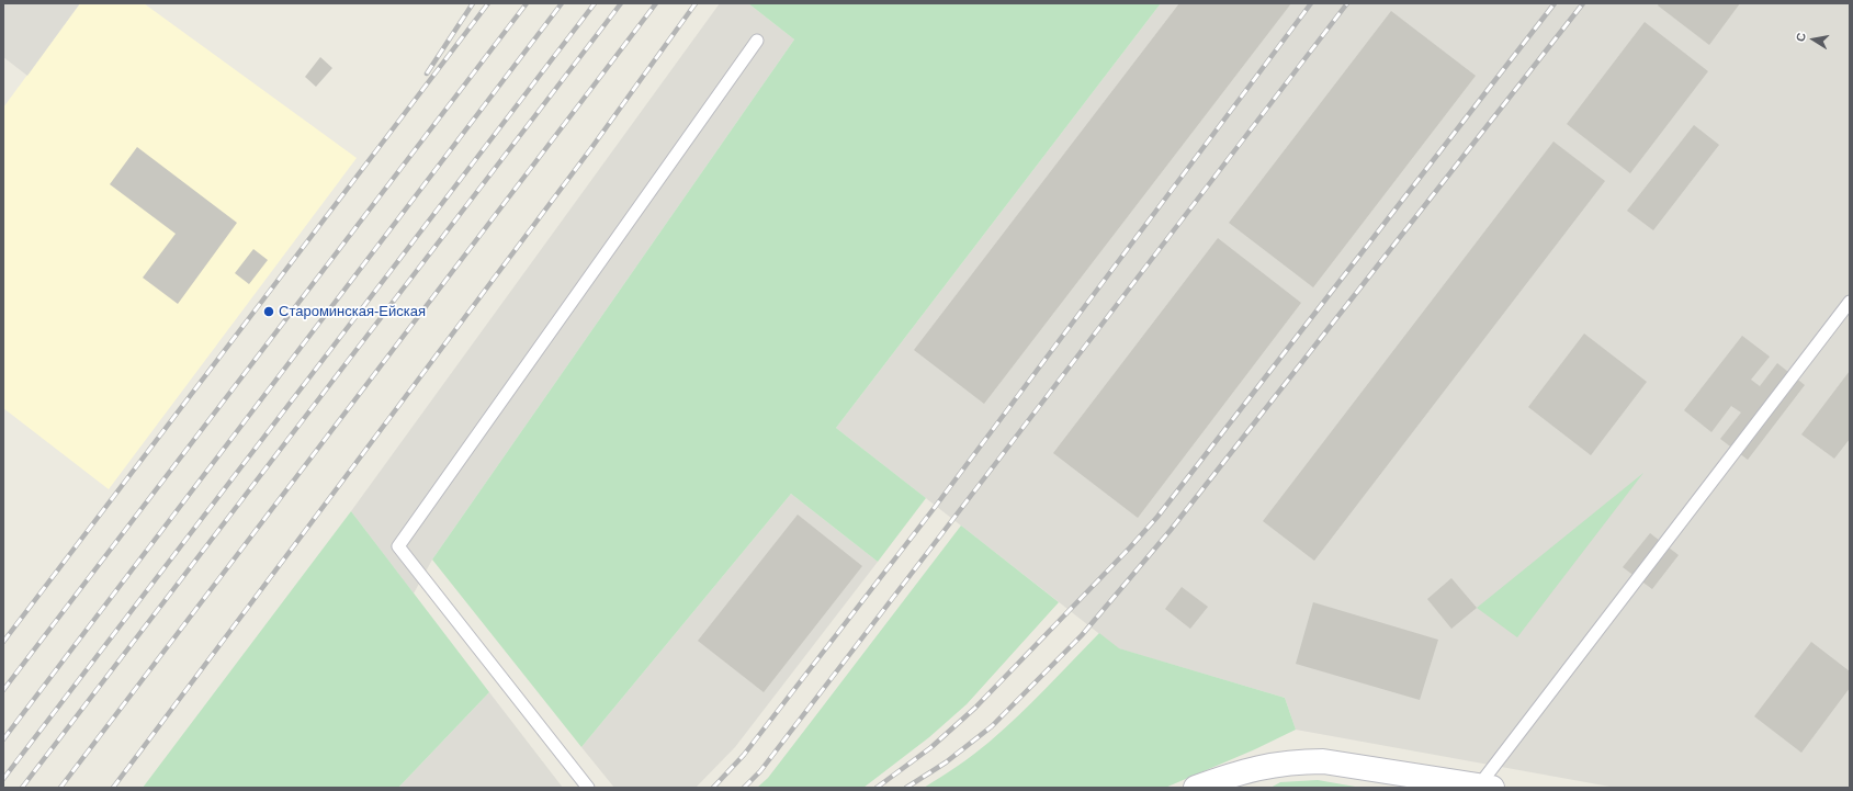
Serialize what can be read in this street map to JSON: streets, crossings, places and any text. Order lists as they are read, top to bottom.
{
  "places": ["Староминская-Ейская"],
  "north": "left"
}
